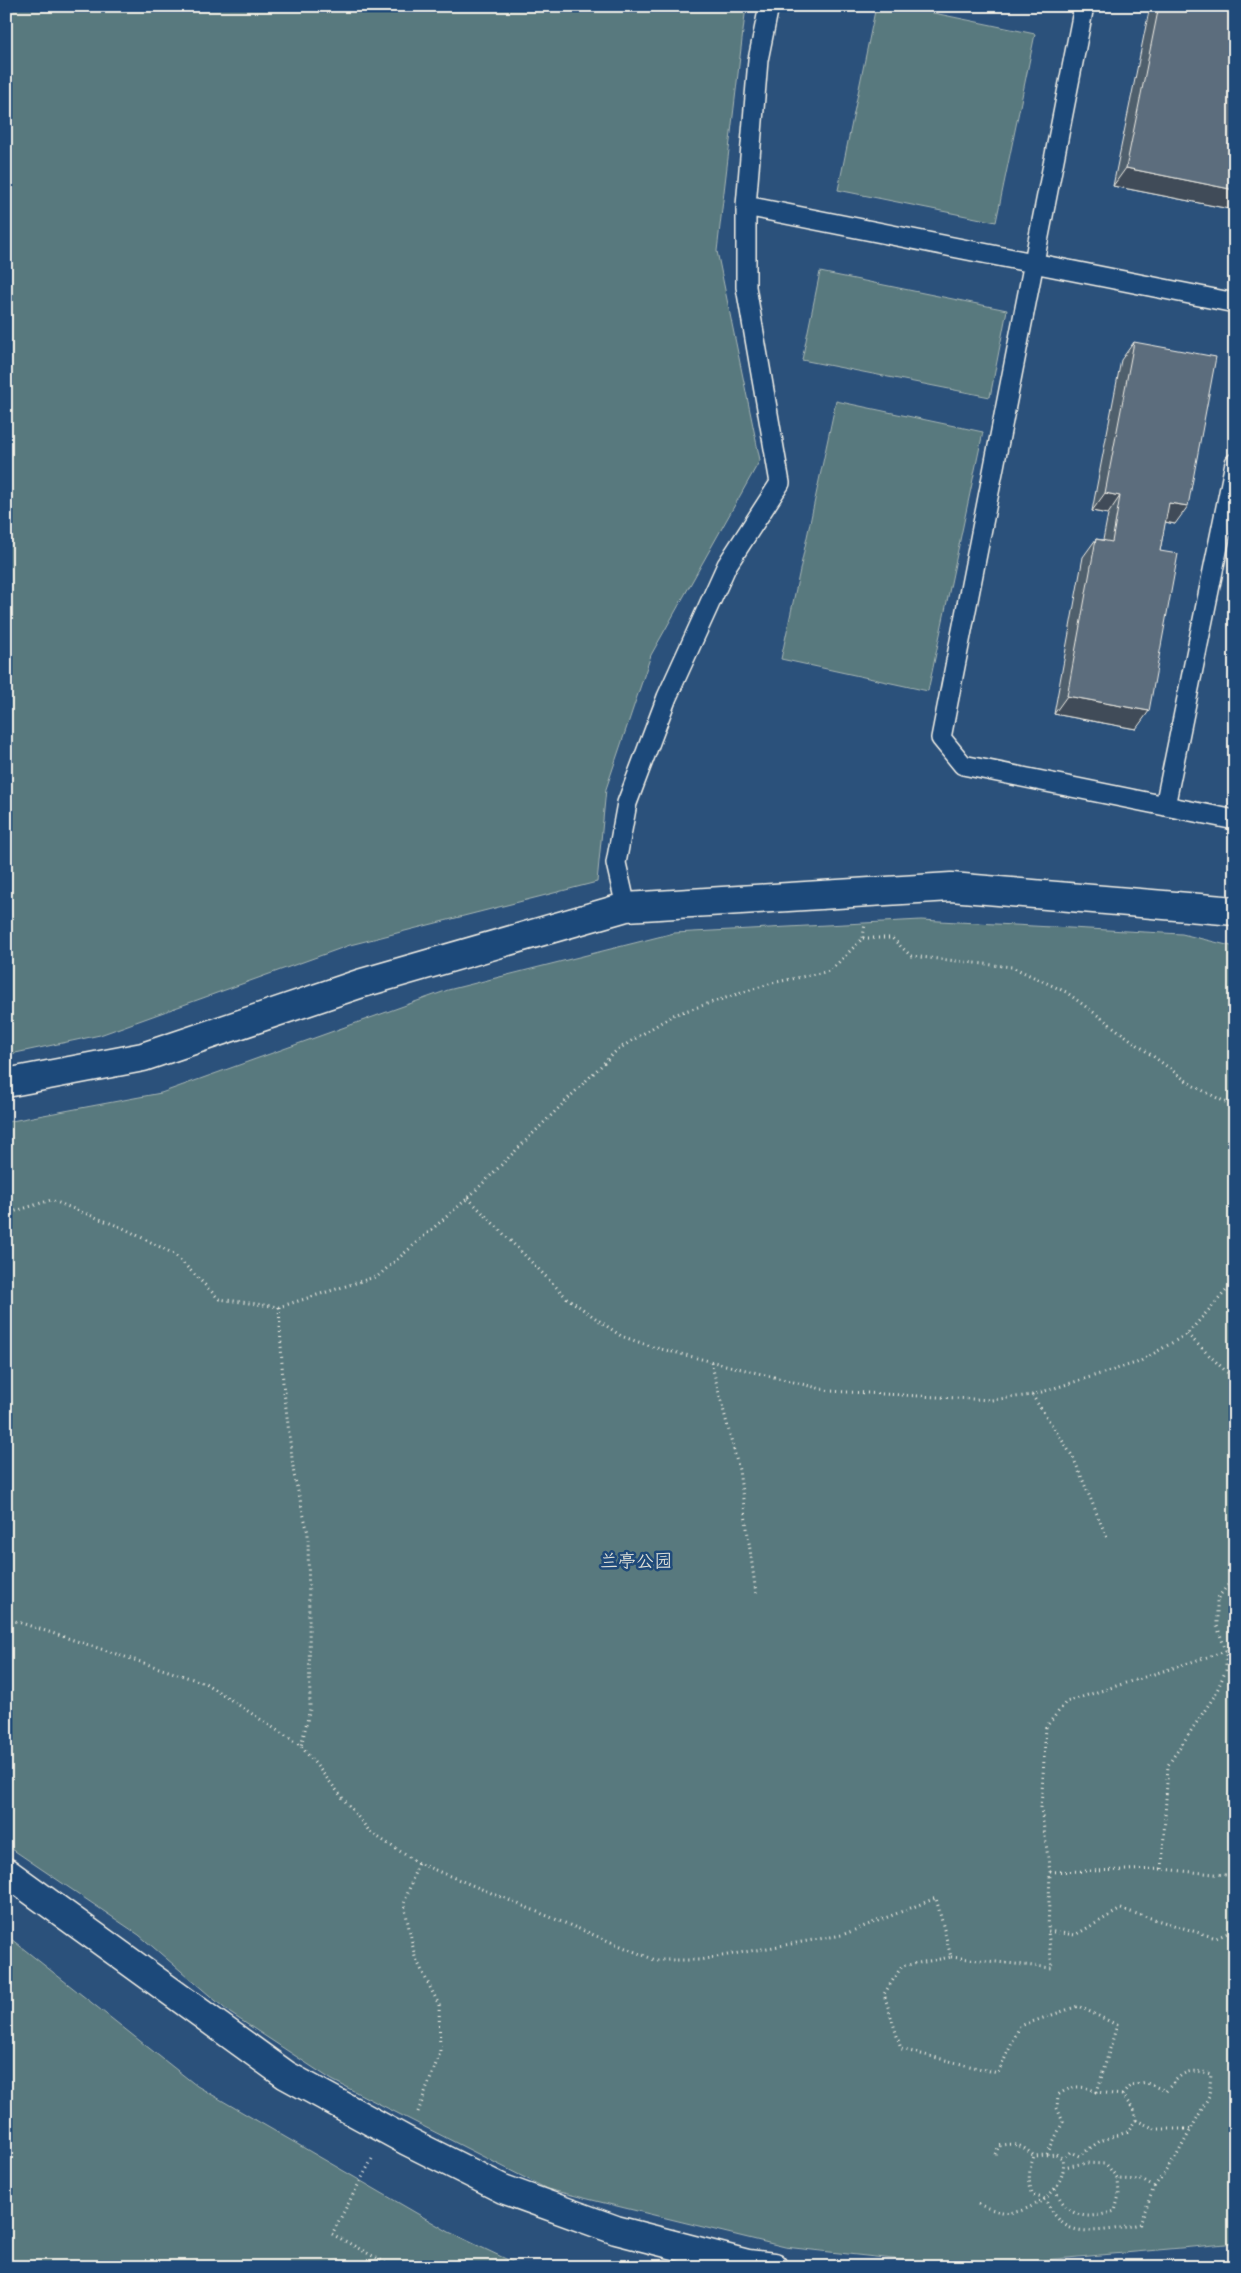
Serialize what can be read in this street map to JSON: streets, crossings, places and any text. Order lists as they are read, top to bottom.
{
  "parks": ["兰亭公园"]
}
